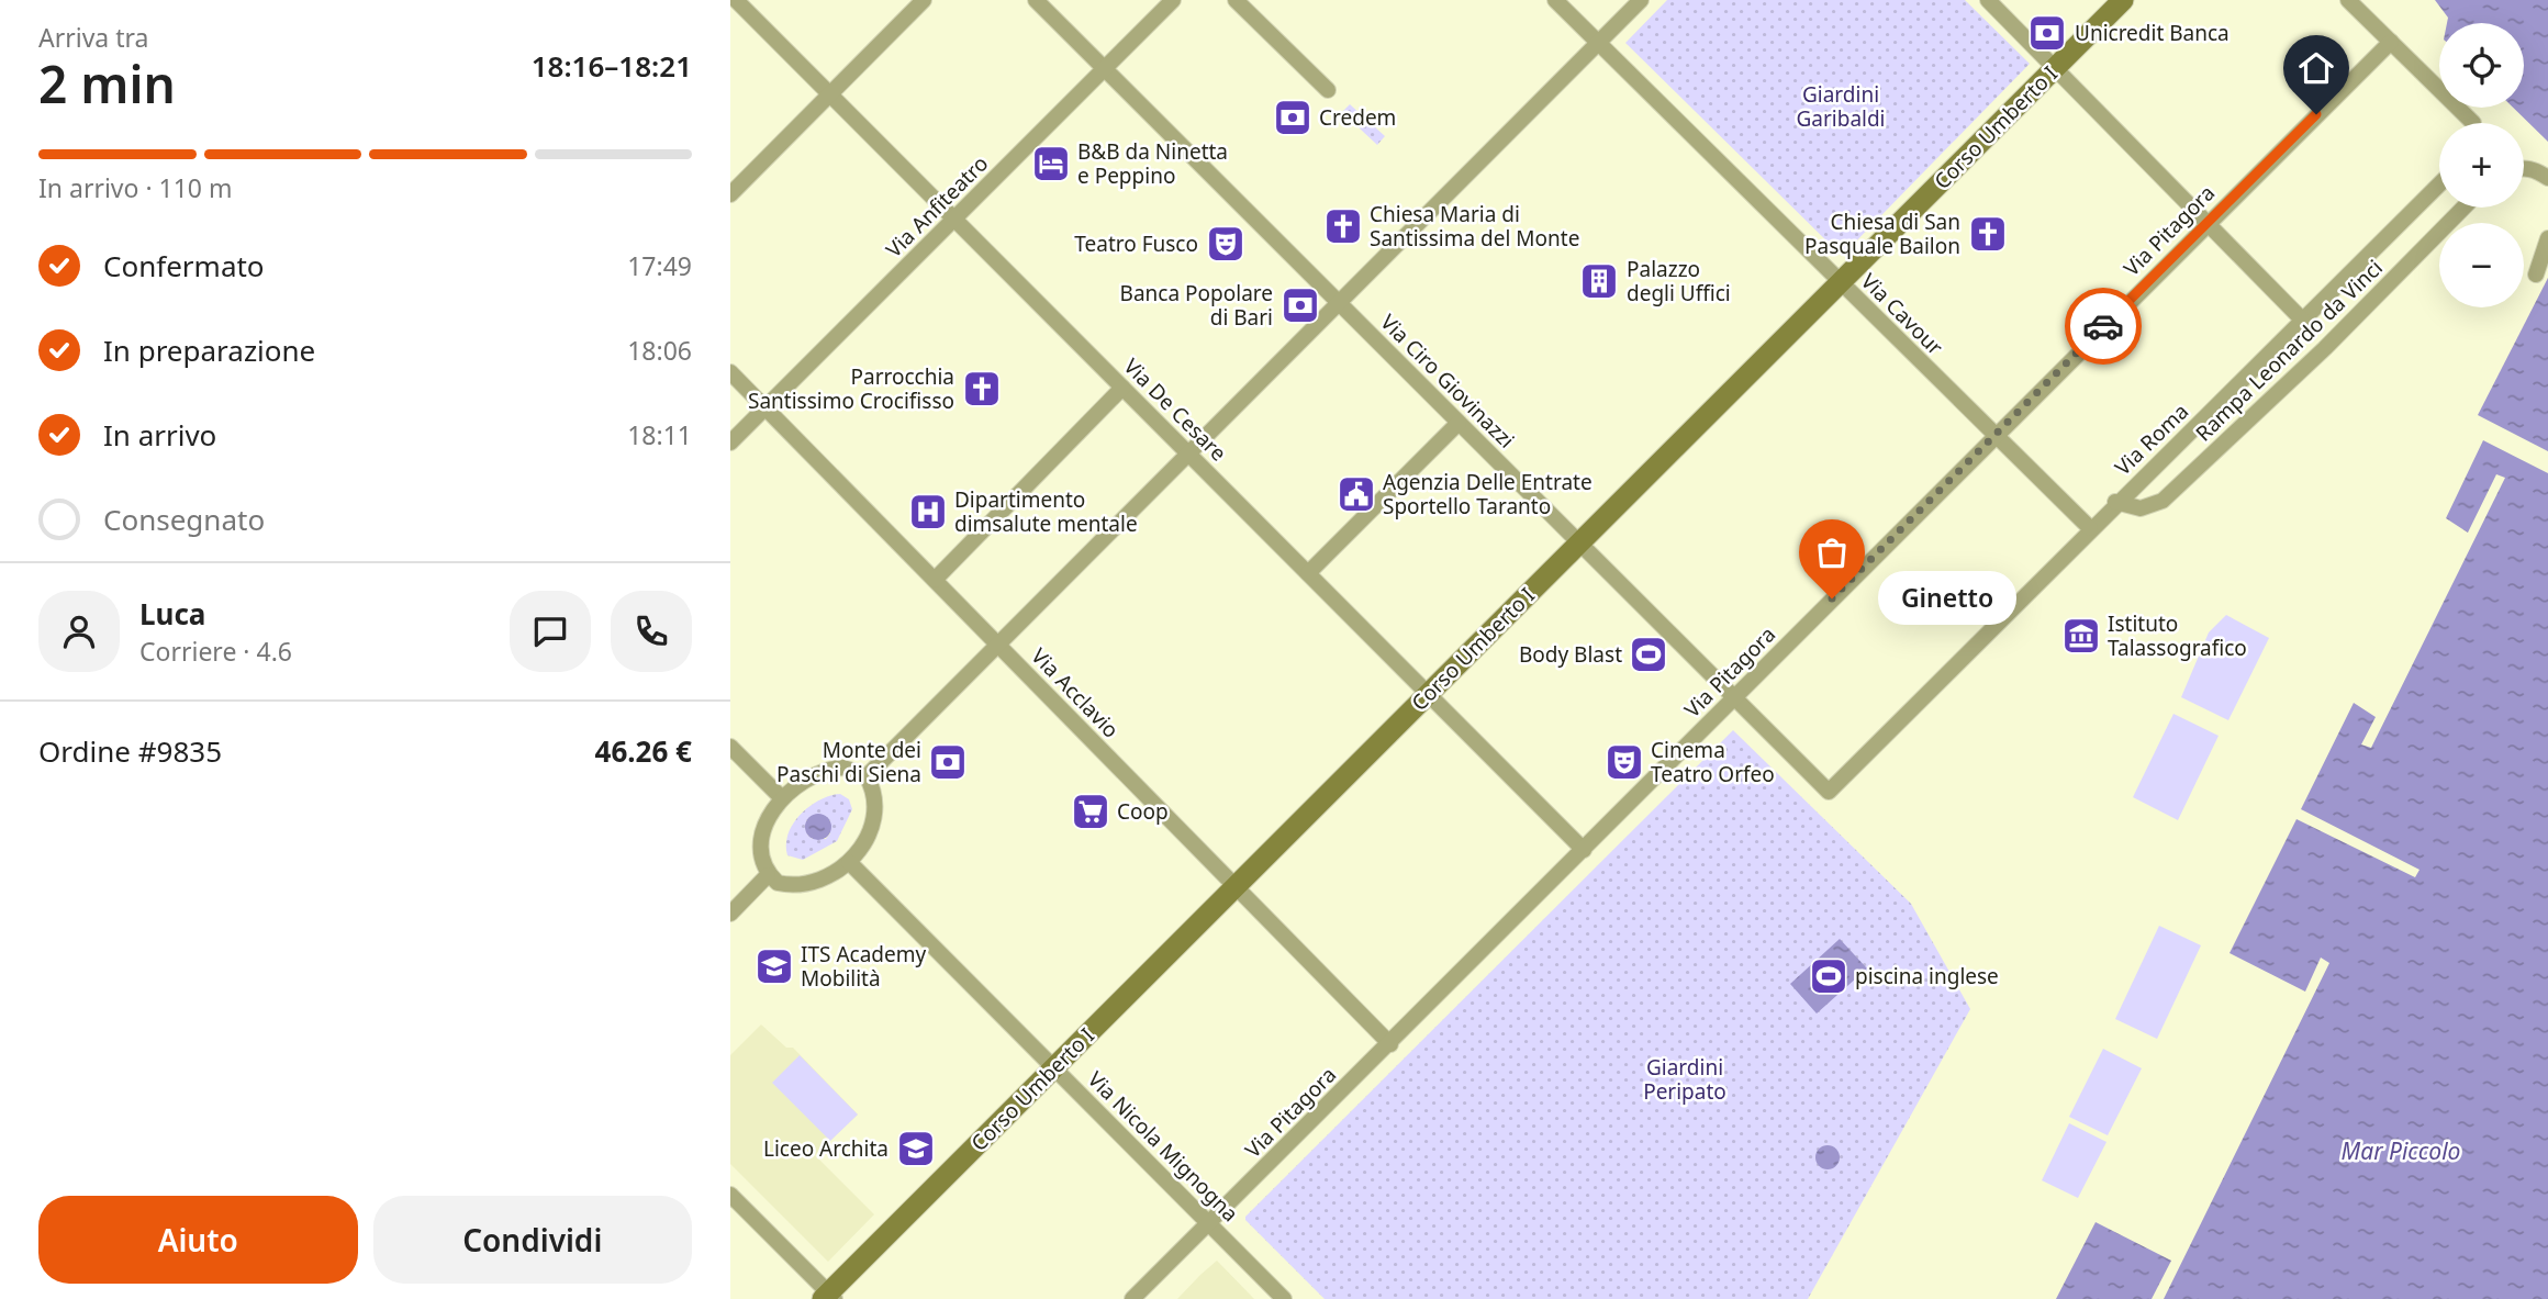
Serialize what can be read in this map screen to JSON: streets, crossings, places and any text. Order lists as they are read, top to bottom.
{
  "streets": {
    "main road": ["Corso Umberto I"],
    "street": [
      "Via Anfiteatro",
      "Via Pitagora",
      "Via Cavour",
      "Rampa Leonardo da Vinci",
      "Via Ciro Giovinazzi",
      "Via De Cesare",
      "Via Roma",
      "Via Acclavio",
      "Via Nicola Mignogna"
    ]
  },
  "crossings": [
    ["Corso Umberto I", "Via Cavour"],
    ["Corso Umberto I", "Via Ciro Giovinazzi"],
    ["Corso Umberto I", "Via De Cesare"],
    ["Corso Umberto I", "Via Acclavio"],
    ["Corso Umberto I", "Via Nicola Mignogna"],
    ["Via Anfiteatro", "Via Ciro Giovinazzi"],
    ["Via Anfiteatro", "Via De Cesare"],
    ["Via Anfiteatro", "Via Acclavio"],
    ["Via Pitagora", "Via Cavour"],
    ["Via Pitagora", "Via Ciro Giovinazzi"],
    ["Via Pitagora", "Via De Cesare"],
    ["Via Pitagora", "Via Acclavio"],
    ["Via Pitagora", "Via Nicola Mignogna"],
    ["Via Cavour", "Via Roma"],
    ["Rampa Leonardo da Vinci", "Via Roma"],
    ["Via Ciro Giovinazzi", "Via Roma"]
  ],
  "water": ["Mar Piccolo"],
  "parks": ["Giardini Garibaldi", "Giardini Peripato"],
  "places": {
    "bank": [
      "Unicredit Banca",
      "Credem",
      "Banca Popolare di Bari",
      "Monte dei Paschi di Siena"
    ],
    "hotel": ["B&B da Ninetta e Peppino"],
    "church": ["Chiesa Maria di Santissima del Monte", "Chiesa di San Pasquale Bailon", "Parrocchia Santissimo Crocifisso"],
    "theatre": ["Teatro Fusco", "Cinema Teatro Orfeo"],
    "building": ["Palazzo degli Uffici"],
    "public building": ["Agenzia Delle Entrate Sportello Taranto"],
    "hospital": ["Dipartimento dimsalute mentale"],
    "other": ["Ginetto"],
    "museum": ["Istituto Talassografico"],
    "sports": ["Body Blast", "piscina inglese"],
    "supermarket": ["Coop"],
    "school or university": ["ITS Academy Mobilità", "Liceo Archita"]
  },
  "page": {
    "heading": ["2 min", "Arriva tra", "18:16–18:21"],
    "panel": [
      "Luca",
      "Corriere · 4.6",
      "Ordine #9835",
      "46.26 €"
    ],
    "map_buttons": ["+", "−"],
    "bar": "In arrivo · 110 m",
    "list": [
      ["Confermato", "17:49"],
      ["In preparazione", "18:06"],
      ["In arrivo", "18:11"],
      "Consegnato"
    ],
    "bubble": "Ginetto",
    "buttons": ["Aiuto", "Condividi"]
  }
}
